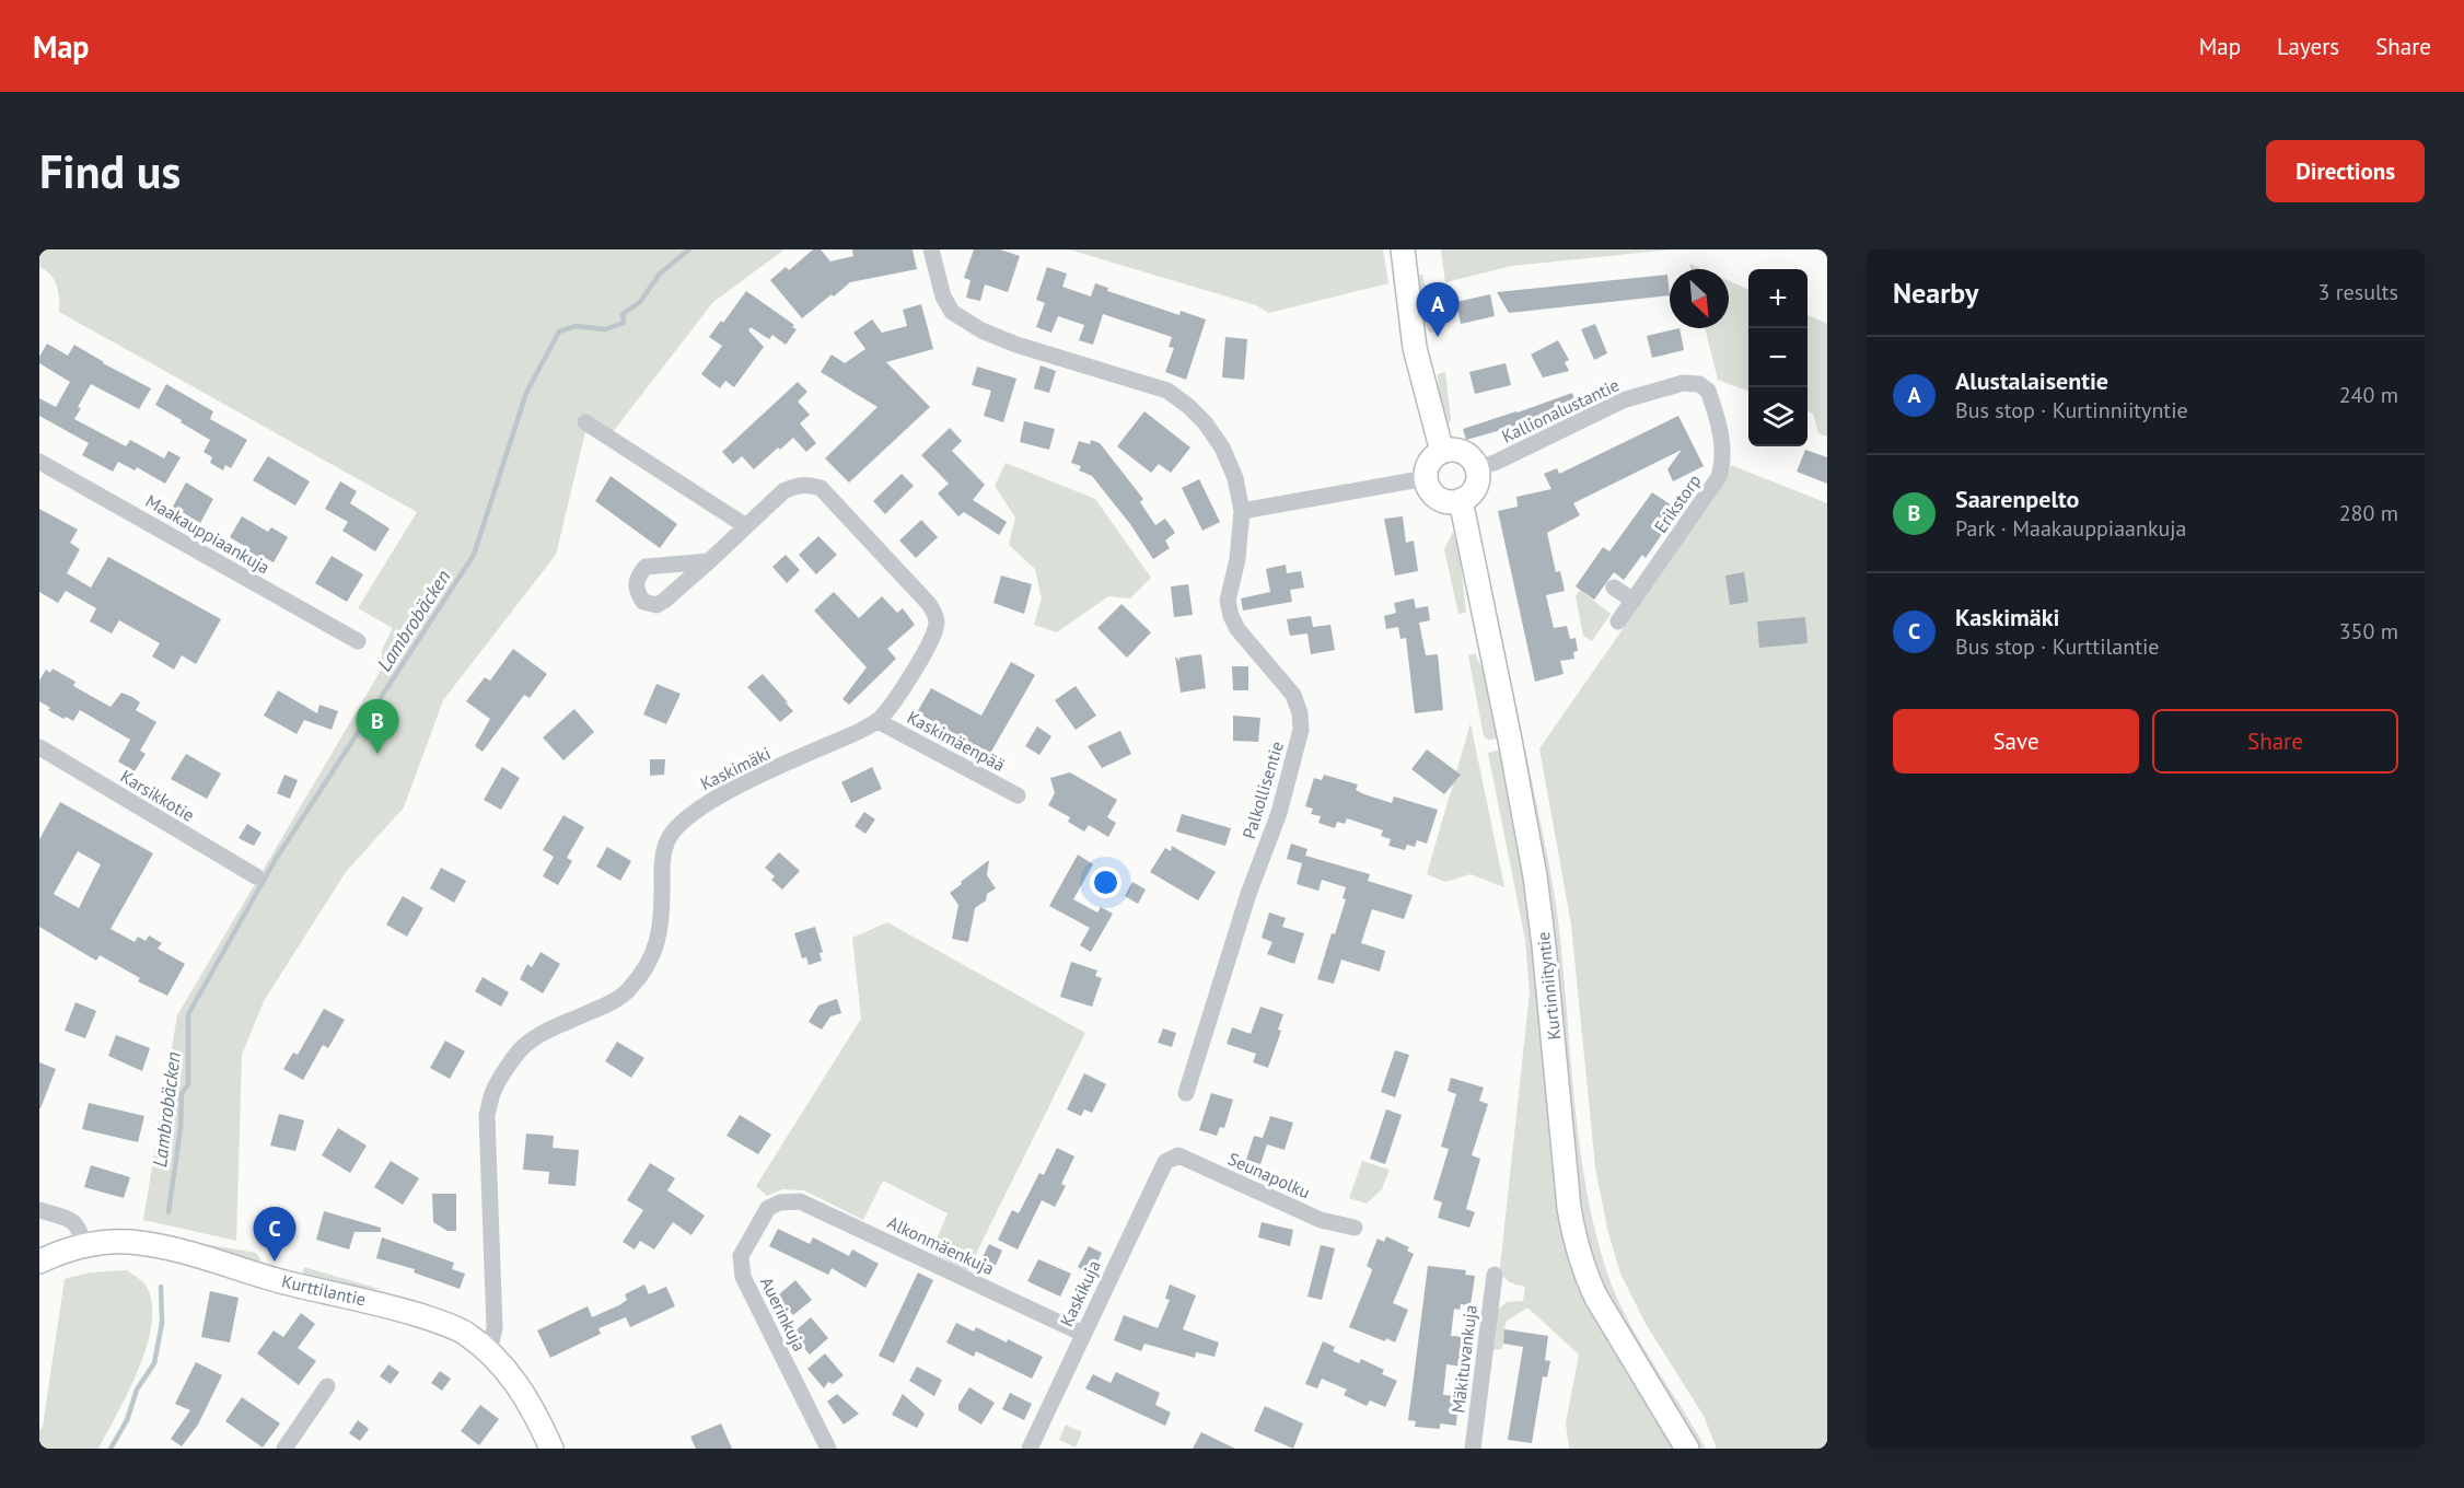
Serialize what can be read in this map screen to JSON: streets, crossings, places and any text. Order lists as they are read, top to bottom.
{
  "streets": {
    "street": [
      "Kallionalustantie",
      "Erikstorp",
      "Maakauppiaankuja",
      "Kaskimäenpää",
      "Kaskimäki",
      "Palkollisentie",
      "Karsikkotie",
      "Kurtinniityntie",
      "Seunapolku",
      "Alkonmäenkuja",
      "Kurttilantie",
      "Kaskikuja",
      "Auerinkuja",
      "Mäkituvankuja"
    ]
  },
  "crossings": [
    ["Kallionalustantie", "Erikstorp"],
    ["Kallionalustantie", "Kurtinniityntie"],
    ["Kaskimäenpää", "Kaskimäki"],
    ["Kaskimäki", "Kurttilantie"],
    ["Seunapolku", "Kaskikuja"],
    ["Alkonmäenkuja", "Kaskikuja"],
    ["Alkonmäenkuja", "Auerinkuja"]
  ],
  "water": ["Lambrobäcken"],
  "north": "bottom right",
  "page": {
    "header": "Map",
    "nav": ["Map", "Layers", "Share"],
    "buttons": [
      "Directions",
      ["Save", "Share"]
    ],
    "title": "Find us",
    "heading": ["Nearby", "3 results"],
    "map_buttons": ["+", "−"],
    "pins": ["A", "B", "C"],
    "list": [
      {
        "mark": "A",
        "name": "Alustalaisentie",
        "note": "Bus stop · Kurtinniityntie",
        "value": "240 m"
      },
      {
        "mark": "B",
        "name": "Saarenpelto",
        "note": "Park · Maakauppiaankuja",
        "value": "280 m"
      },
      {
        "mark": "C",
        "name": "Kaskimäki",
        "note": "Bus stop · Kurttilantie",
        "value": "350 m"
      }
    ]
  }
}
